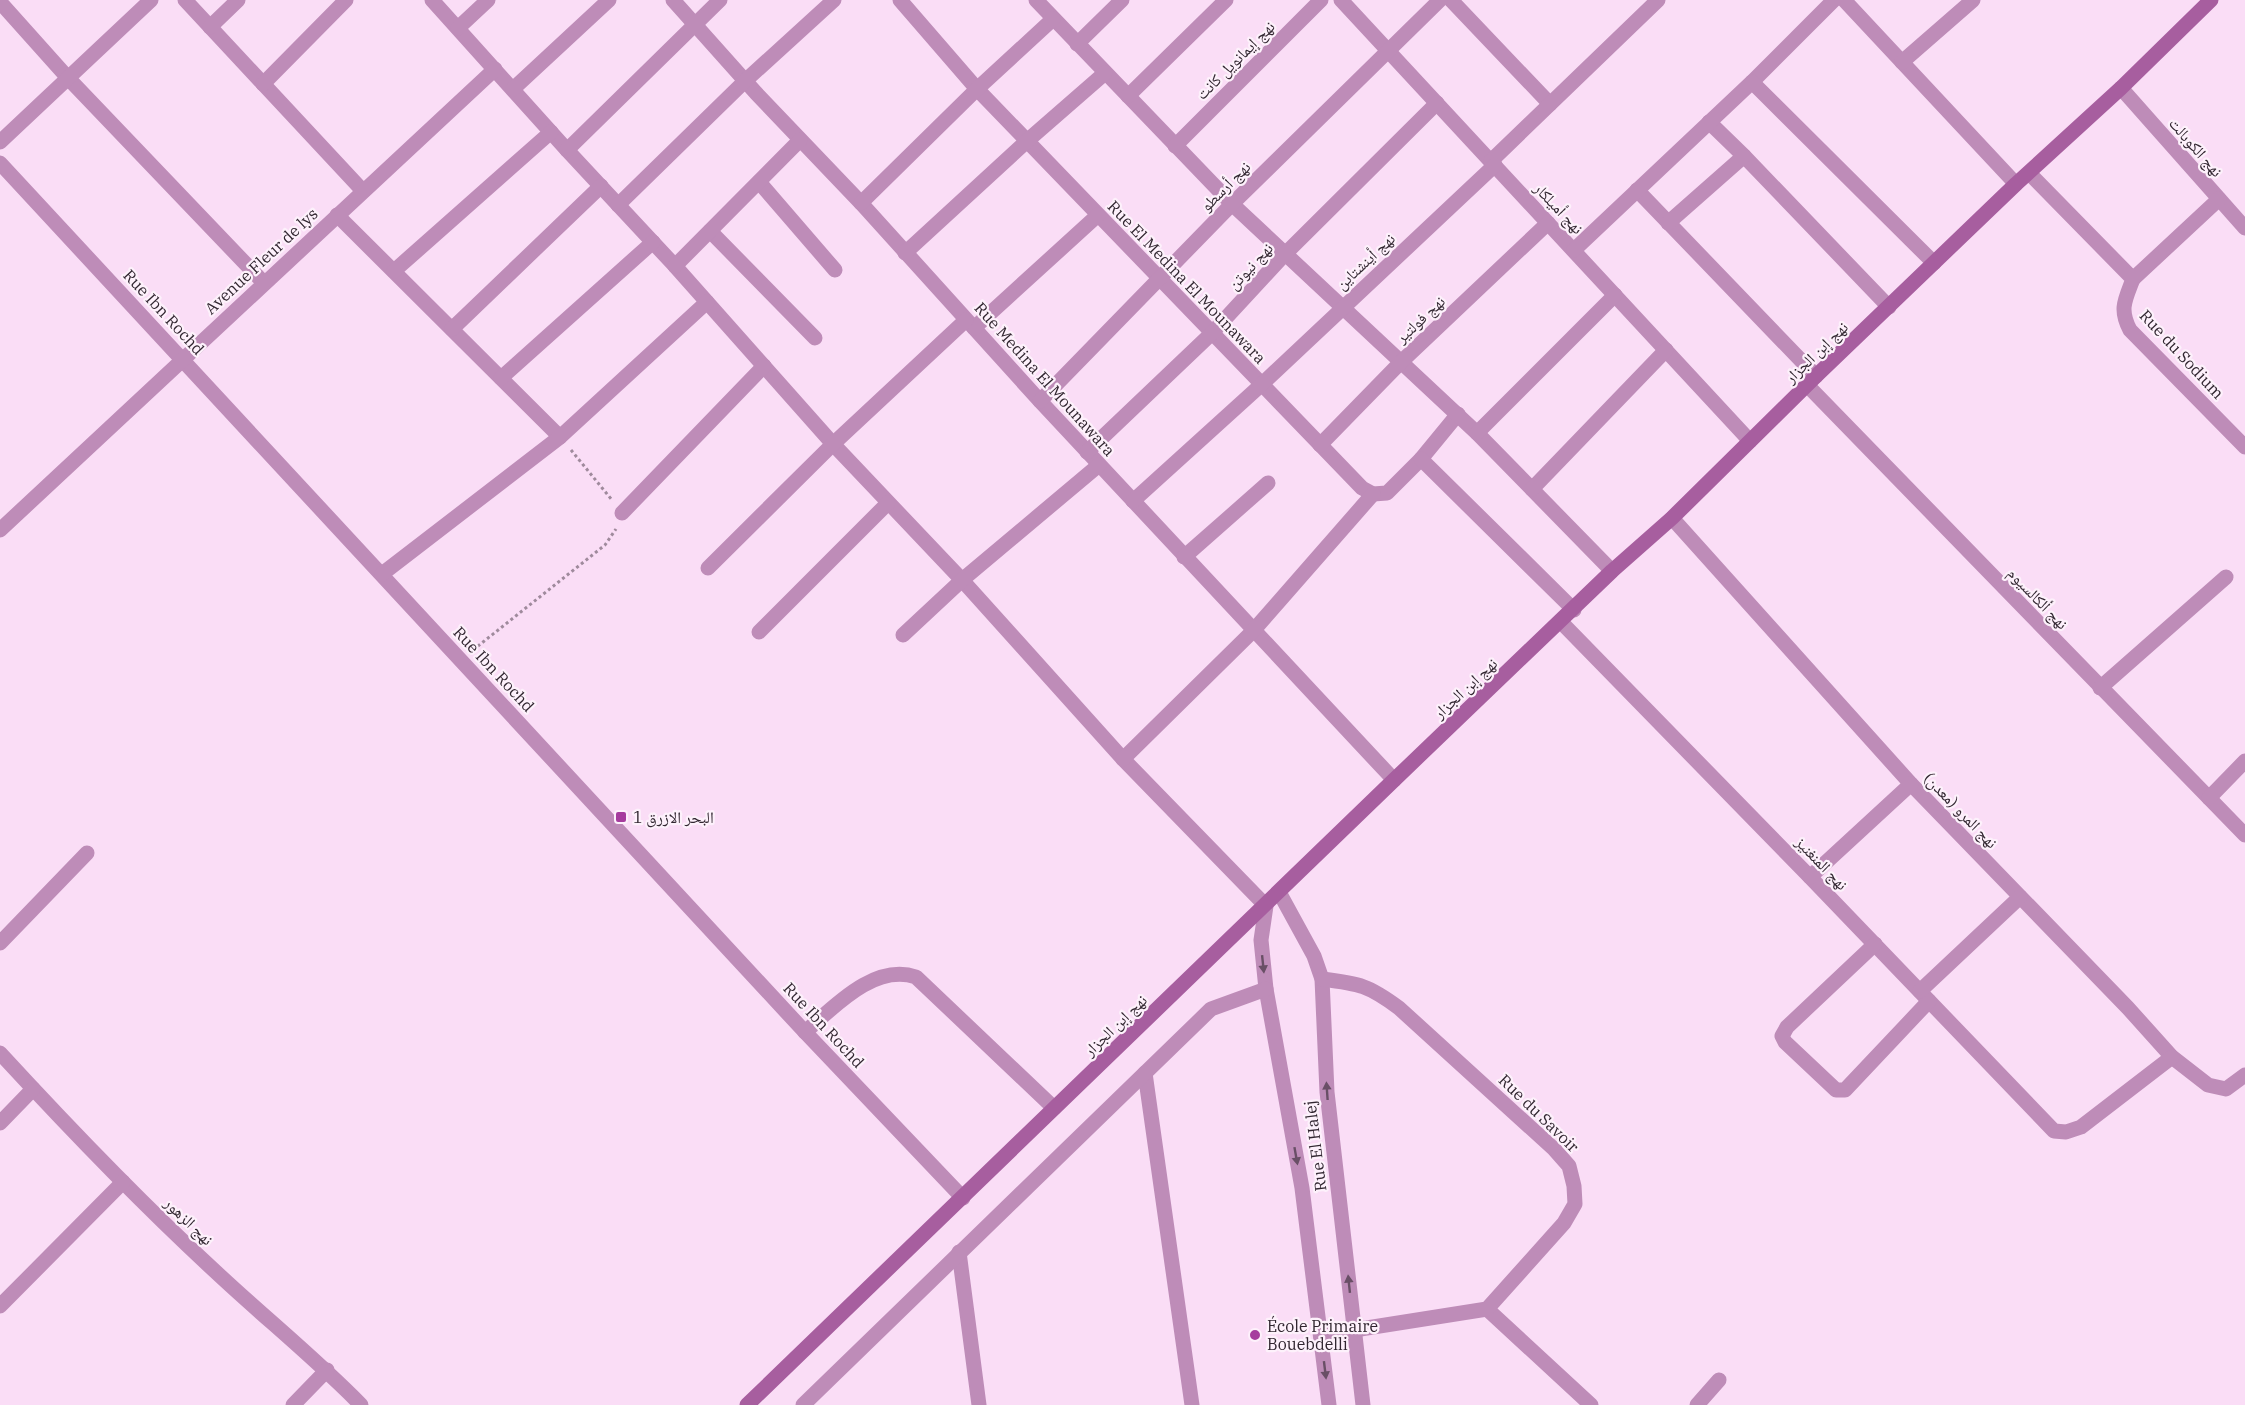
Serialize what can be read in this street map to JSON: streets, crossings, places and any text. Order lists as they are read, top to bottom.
{
  "streets": {
    "street": [
      "نهج إيمانويل كانت",
      "نهج الكوبالت",
      "نهج أرسطو",
      "نهج أميلكار",
      "Avenue Fleur de lys",
      "نهج أينشتاين",
      "نهج نيوتن",
      "Rue El Medina El Mounawara",
      "Rue Ibn Rochd",
      "نهج فولتير",
      "نهج إبن الجزار",
      "Rue du Sodium",
      "Rue Medina El Mounawara",
      "نهج ألكالسيوم",
      "نهج المرو (معدن)",
      "نهج المنغنيز",
      "Rue du Savoir",
      "Rue El Halej",
      "نهج الزهور"
    ]
  },
  "crossings": [
    ["نهج الكوبالت", "نهج إبن الجزار"],
    ["نهج أرسطو", "نهج أميلكار"],
    ["نهج أرسطو", "Rue El Medina El Mounawara"],
    ["نهج أرسطو", "Rue Medina El Mounawara"],
    ["نهج أميلكار", "نهج أينشتاين"],
    ["نهج أميلكار", "نهج نيوتن"],
    ["نهج أميلكار", "نهج فولتير"],
    ["نهج أميلكار", "نهج إبن الجزار"],
    ["Avenue Fleur de lys", "Rue Ibn Rochd"],
    ["نهج أينشتاين", "Rue El Medina El Mounawara"],
    ["نهج أينشتاين", "Rue Medina El Mounawara"],
    ["نهج نيوتن", "Rue El Medina El Mounawara"],
    ["نهج نيوتن", "Rue Medina El Mounawara"],
    ["Rue El Medina El Mounawara", "نهج فولتير"],
    ["Rue Ibn Rochd", "نهج إبن الجزار"],
    ["نهج إبن الجزار", "Rue Medina El Mounawara"],
    ["نهج إبن الجزار", "نهج ألكالسيوم"],
    ["نهج إبن الجزار", "نهج المرو (معدن)"],
    ["نهج إبن الجزار", "نهج المنغنيز"],
    ["نهج إبن الجزار", "Rue El Halej"],
    ["نهج المرو (معدن)", "نهج المنغنيز"],
    ["Rue du Savoir", "Rue El Halej"]
  ],
  "places": {
    "transit": ["1 البحر الازرق"],
    "other": ["École Primaire Bouebdelli"]
  }
}
